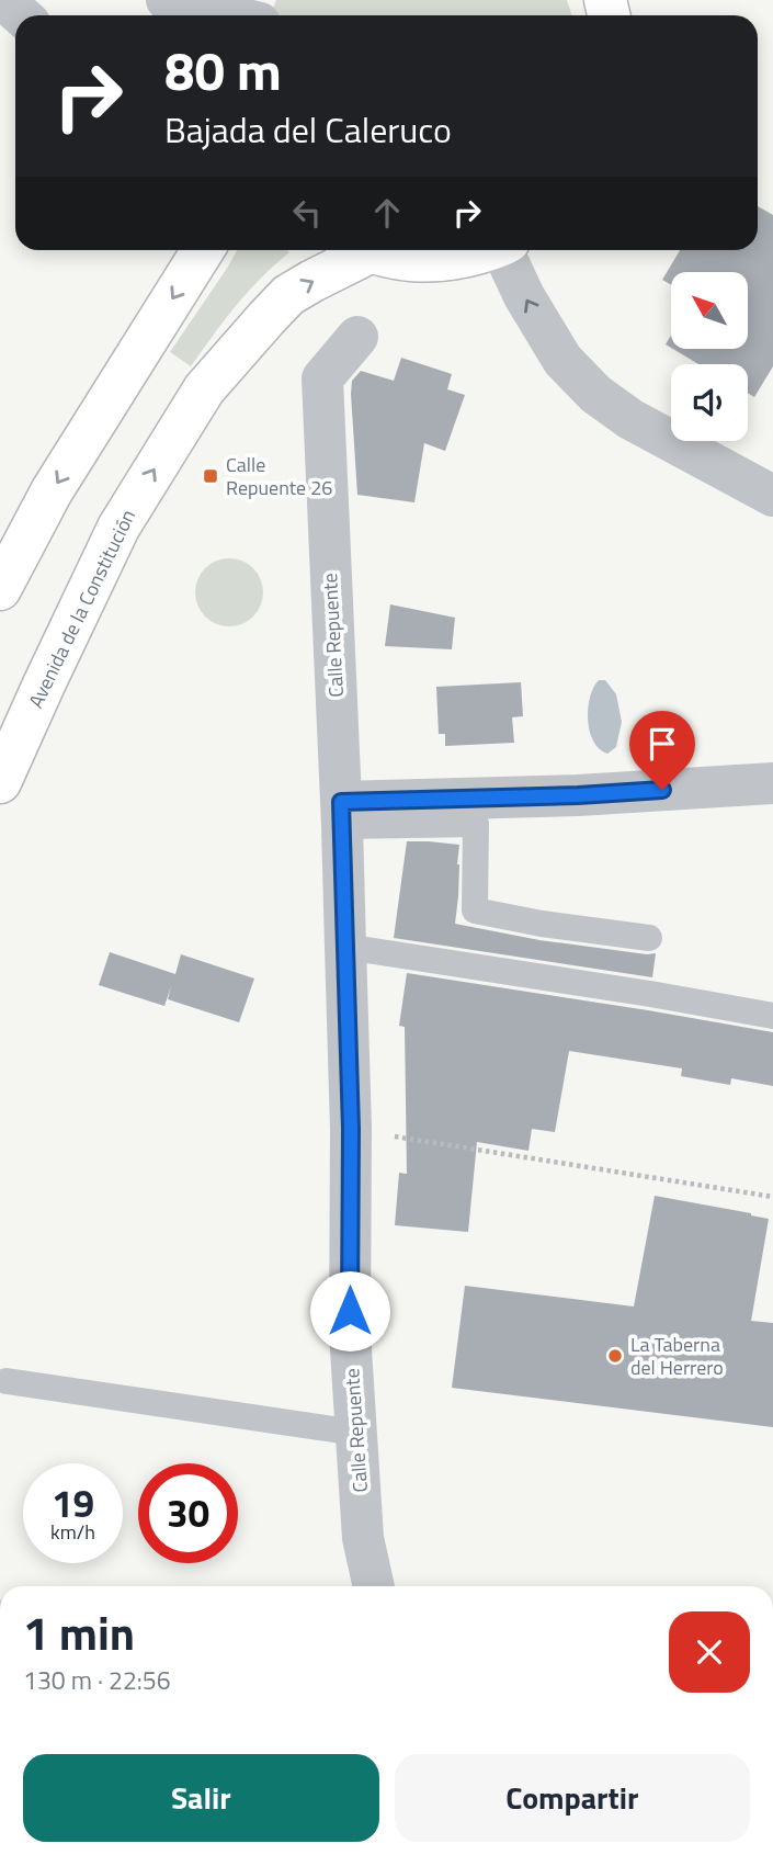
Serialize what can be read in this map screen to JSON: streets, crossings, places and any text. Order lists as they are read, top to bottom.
{
  "streets": {
    "main road": ["Avenida de la Constitución"],
    "street": ["Calle Repuente"]
  },
  "places": {
    "transit": ["Calle Repuente 26"],
    "other": ["La Taberna del Herrero"]
  },
  "north": "top left",
  "page": {
    "turn": ["80 m", "Bajada del Caleruco"],
    "speed": "19 km/h",
    "limit": "30",
    "heading": ["1 min", "130 m · 22:56"],
    "buttons": ["Salir", "Compartir"]
  }
}
